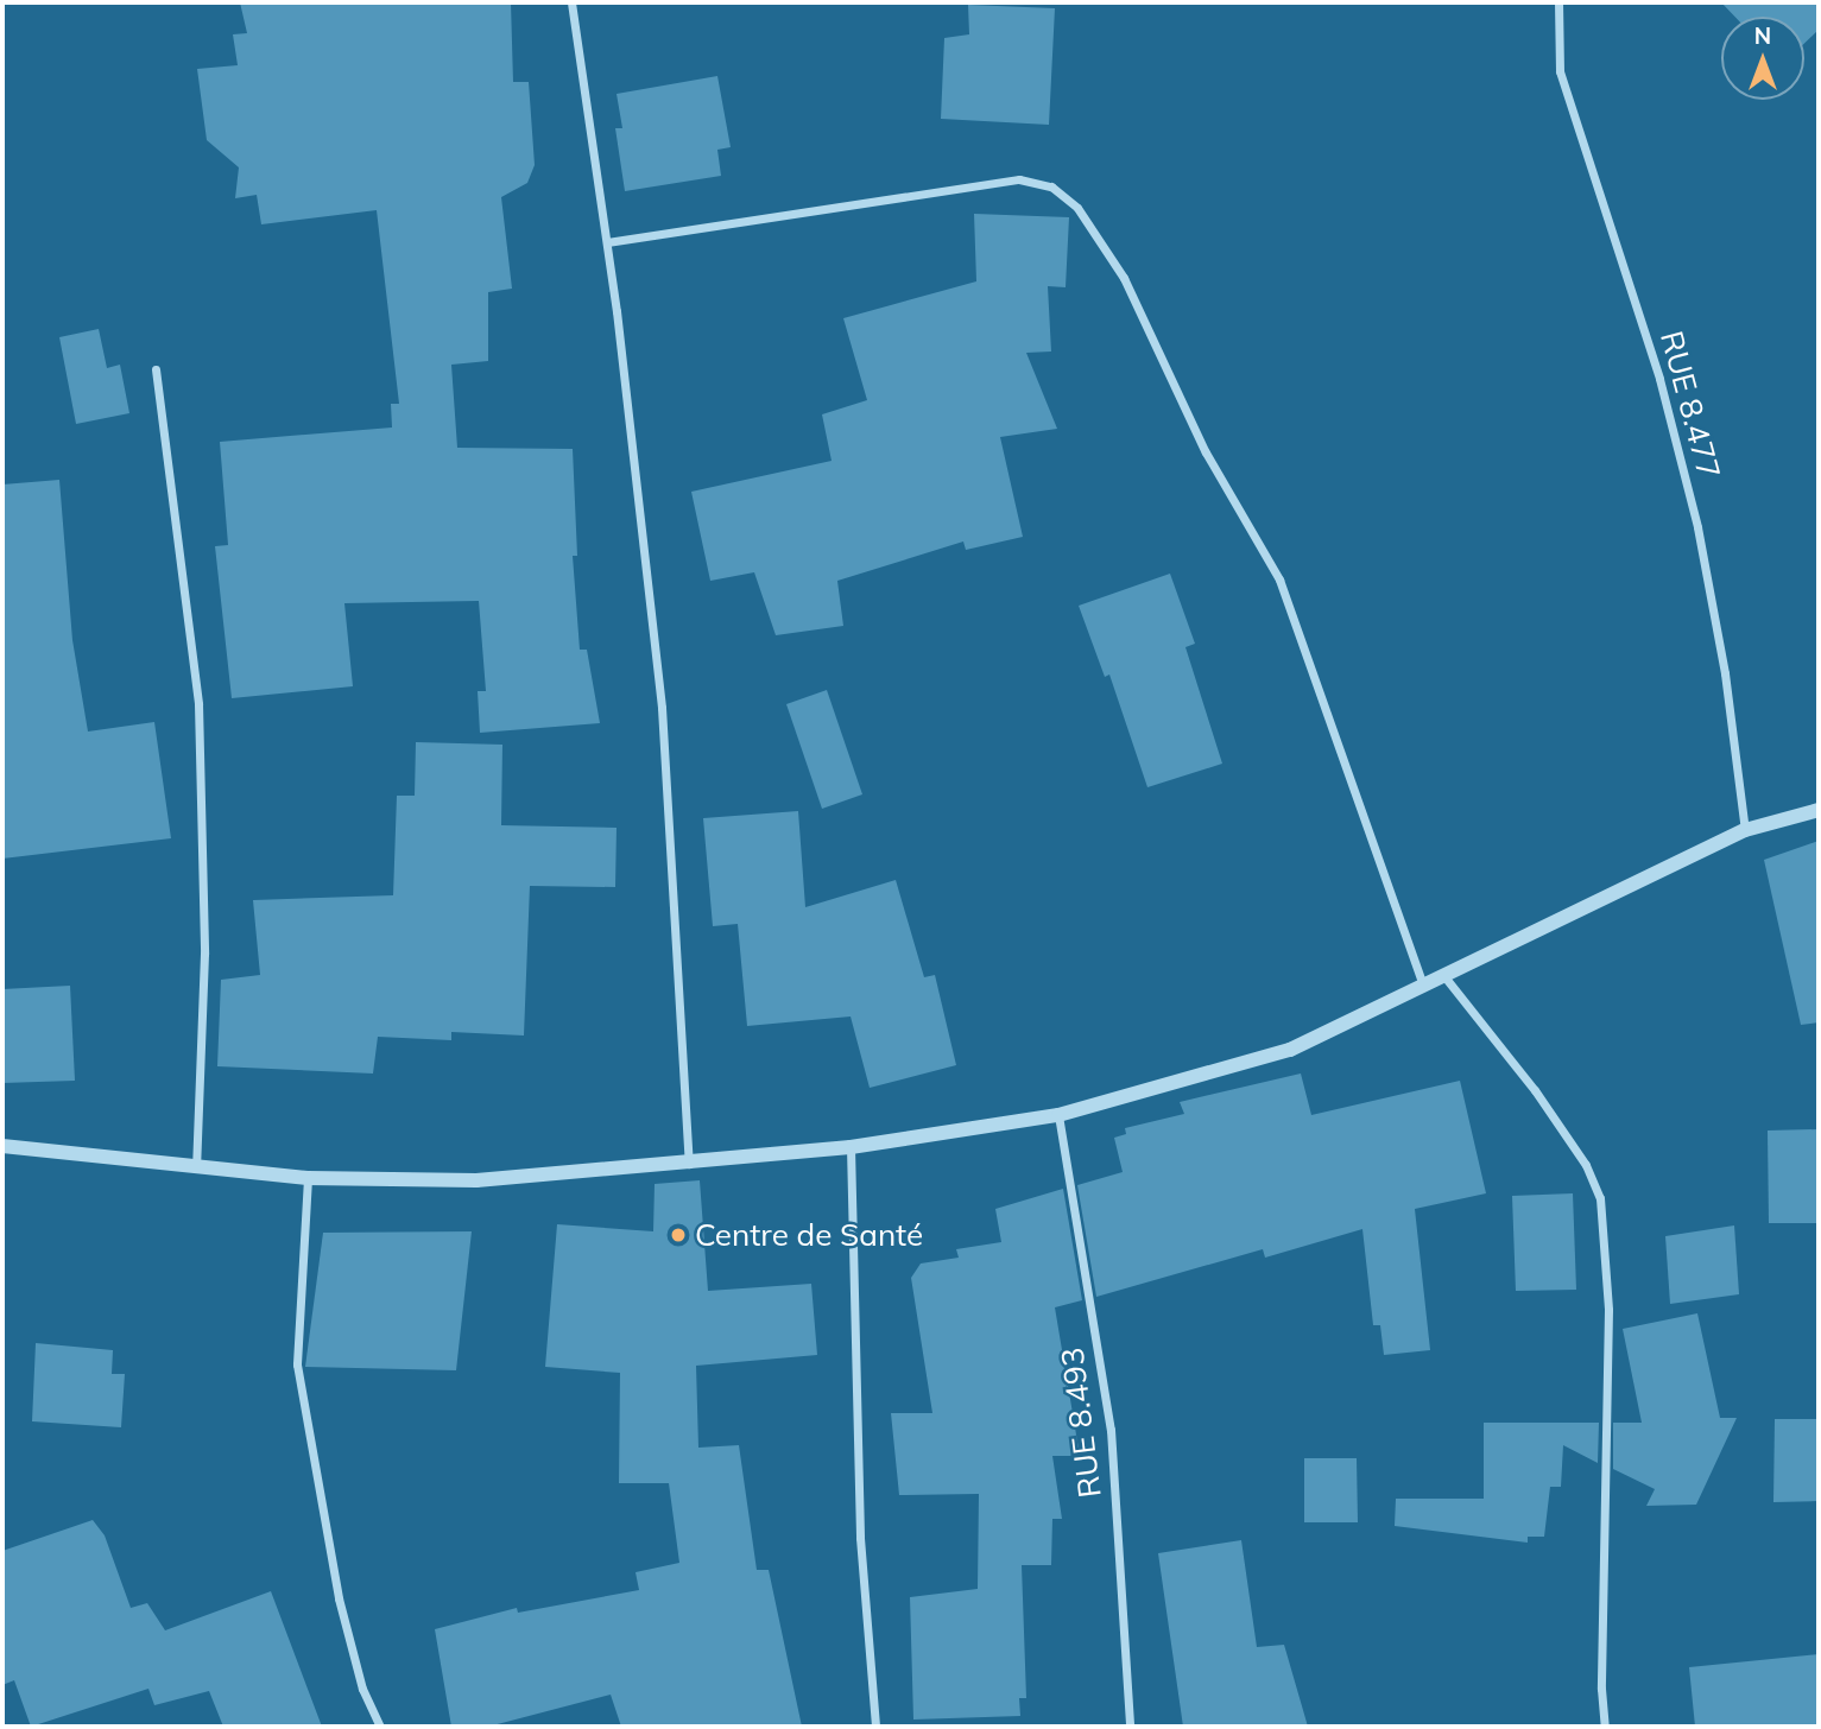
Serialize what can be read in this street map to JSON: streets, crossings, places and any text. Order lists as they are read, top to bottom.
{
  "streets": {
    "street": ["RUE 8.477", "RUE 8.493"]
  },
  "places": ["Centre de Santé"],
  "north": "top"
}
